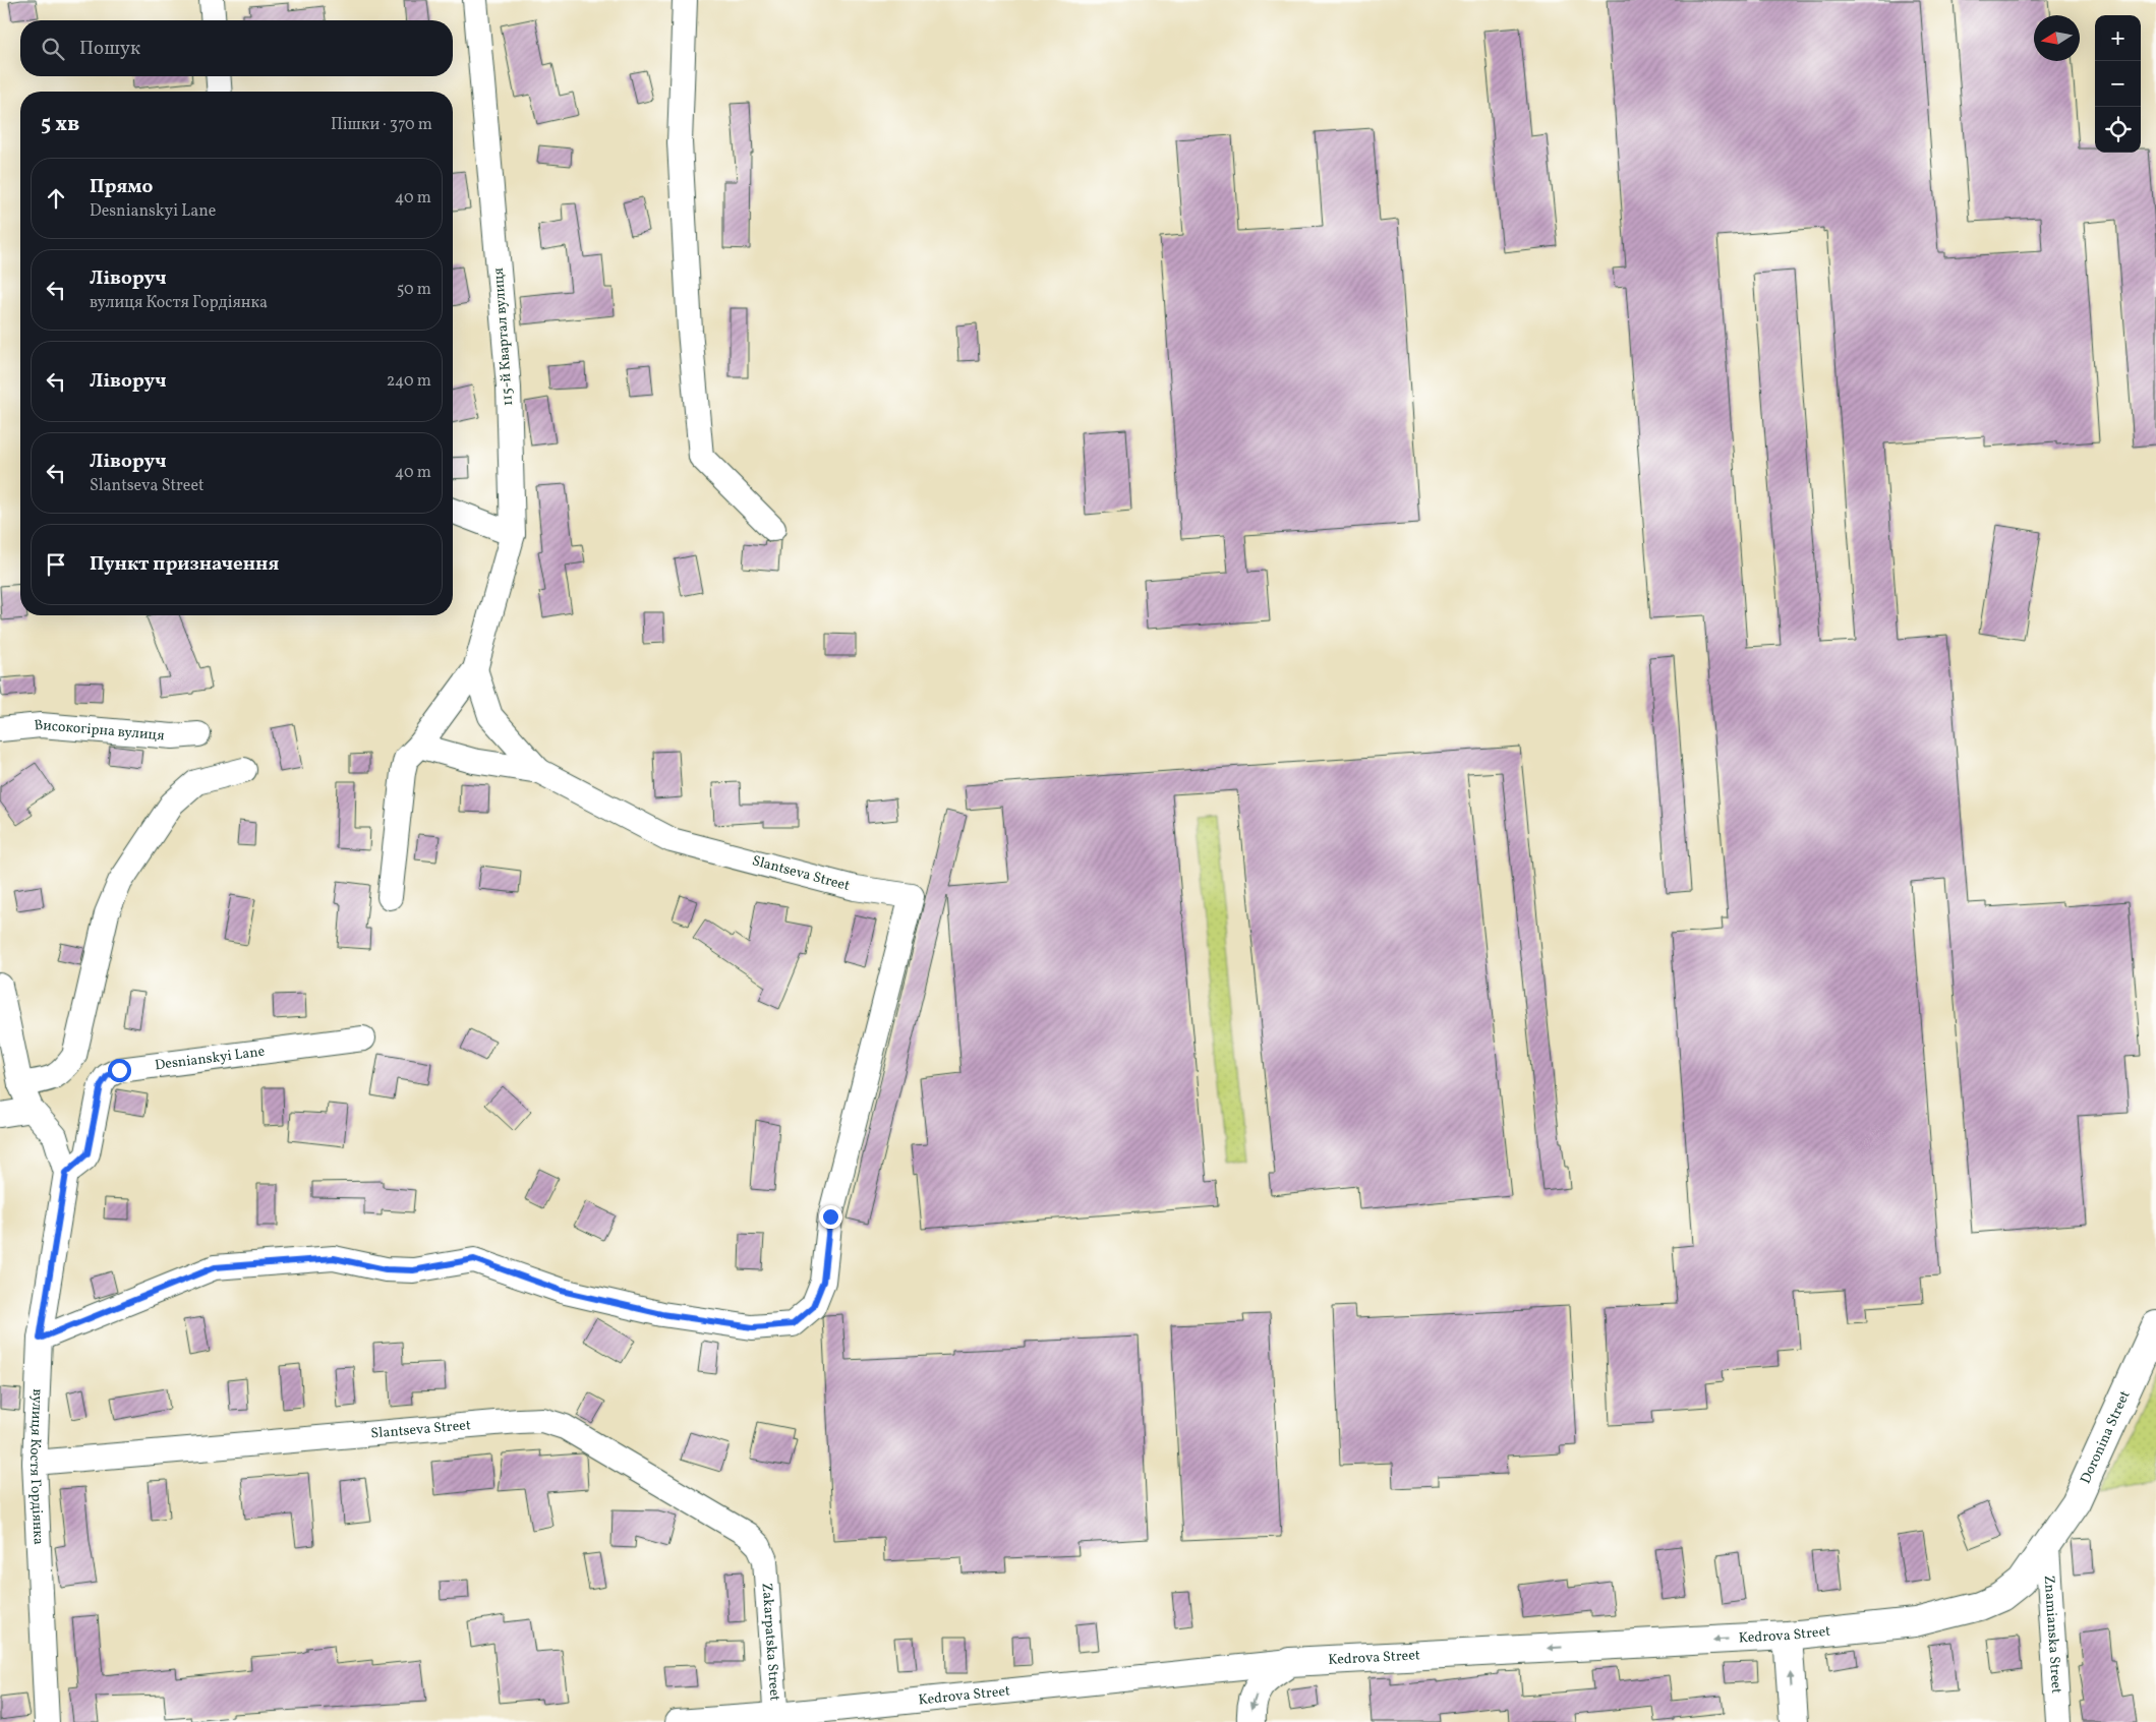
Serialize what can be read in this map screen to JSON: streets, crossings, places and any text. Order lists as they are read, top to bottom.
{
  "streets": {
    "street": [
      "115-й Квартал вулиця",
      "Високогірна вулиця",
      "Slantseva Street",
      "Desnianskyi Lane",
      "Doronina Street",
      "вулиця Костя Гордіянка",
      "Kedrova Street",
      "Znamianska Street",
      "Zakarpatska Street"
    ]
  },
  "crossings": [
    ["115-й Квартал вулиця", "Slantseva Street"],
    ["Slantseva Street", "вулиця Костя Гордіянка"],
    ["Slantseva Street", "Zakarpatska Street"],
    ["Desnianskyi Lane", "вулиця Костя Гордіянка"],
    ["Doronina Street", "Kedrova Street"],
    ["Doronina Street", "Znamianska Street"],
    ["Kedrova Street", "Znamianska Street"],
    ["Kedrova Street", "Zakarpatska Street"]
  ],
  "one_way": ["Kedrova Street"],
  "north": "left",
  "page": {
    "map_buttons": ["+", "−"],
    "search": "Пошук",
    "heading": ["5 хв", "Пішки · 370 m"],
    "list": [
      ["Прямо", "Desnianskyi Lane", "40 m"],
      ["Ліворуч", "вулиця Костя Гордіянка", "50 m"],
      ["Ліворуч", "240 m"],
      ["Ліворуч", "Slantseva Street", "40 m"],
      "Пункт призначення"
    ]
  }
}
